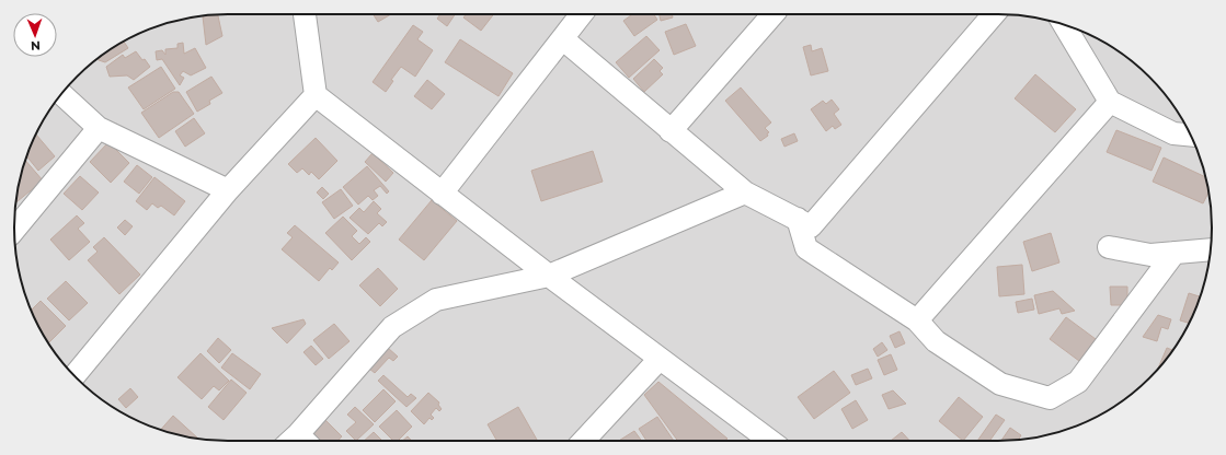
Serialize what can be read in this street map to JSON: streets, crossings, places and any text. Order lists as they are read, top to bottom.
{
  "north": "bottom"
}
